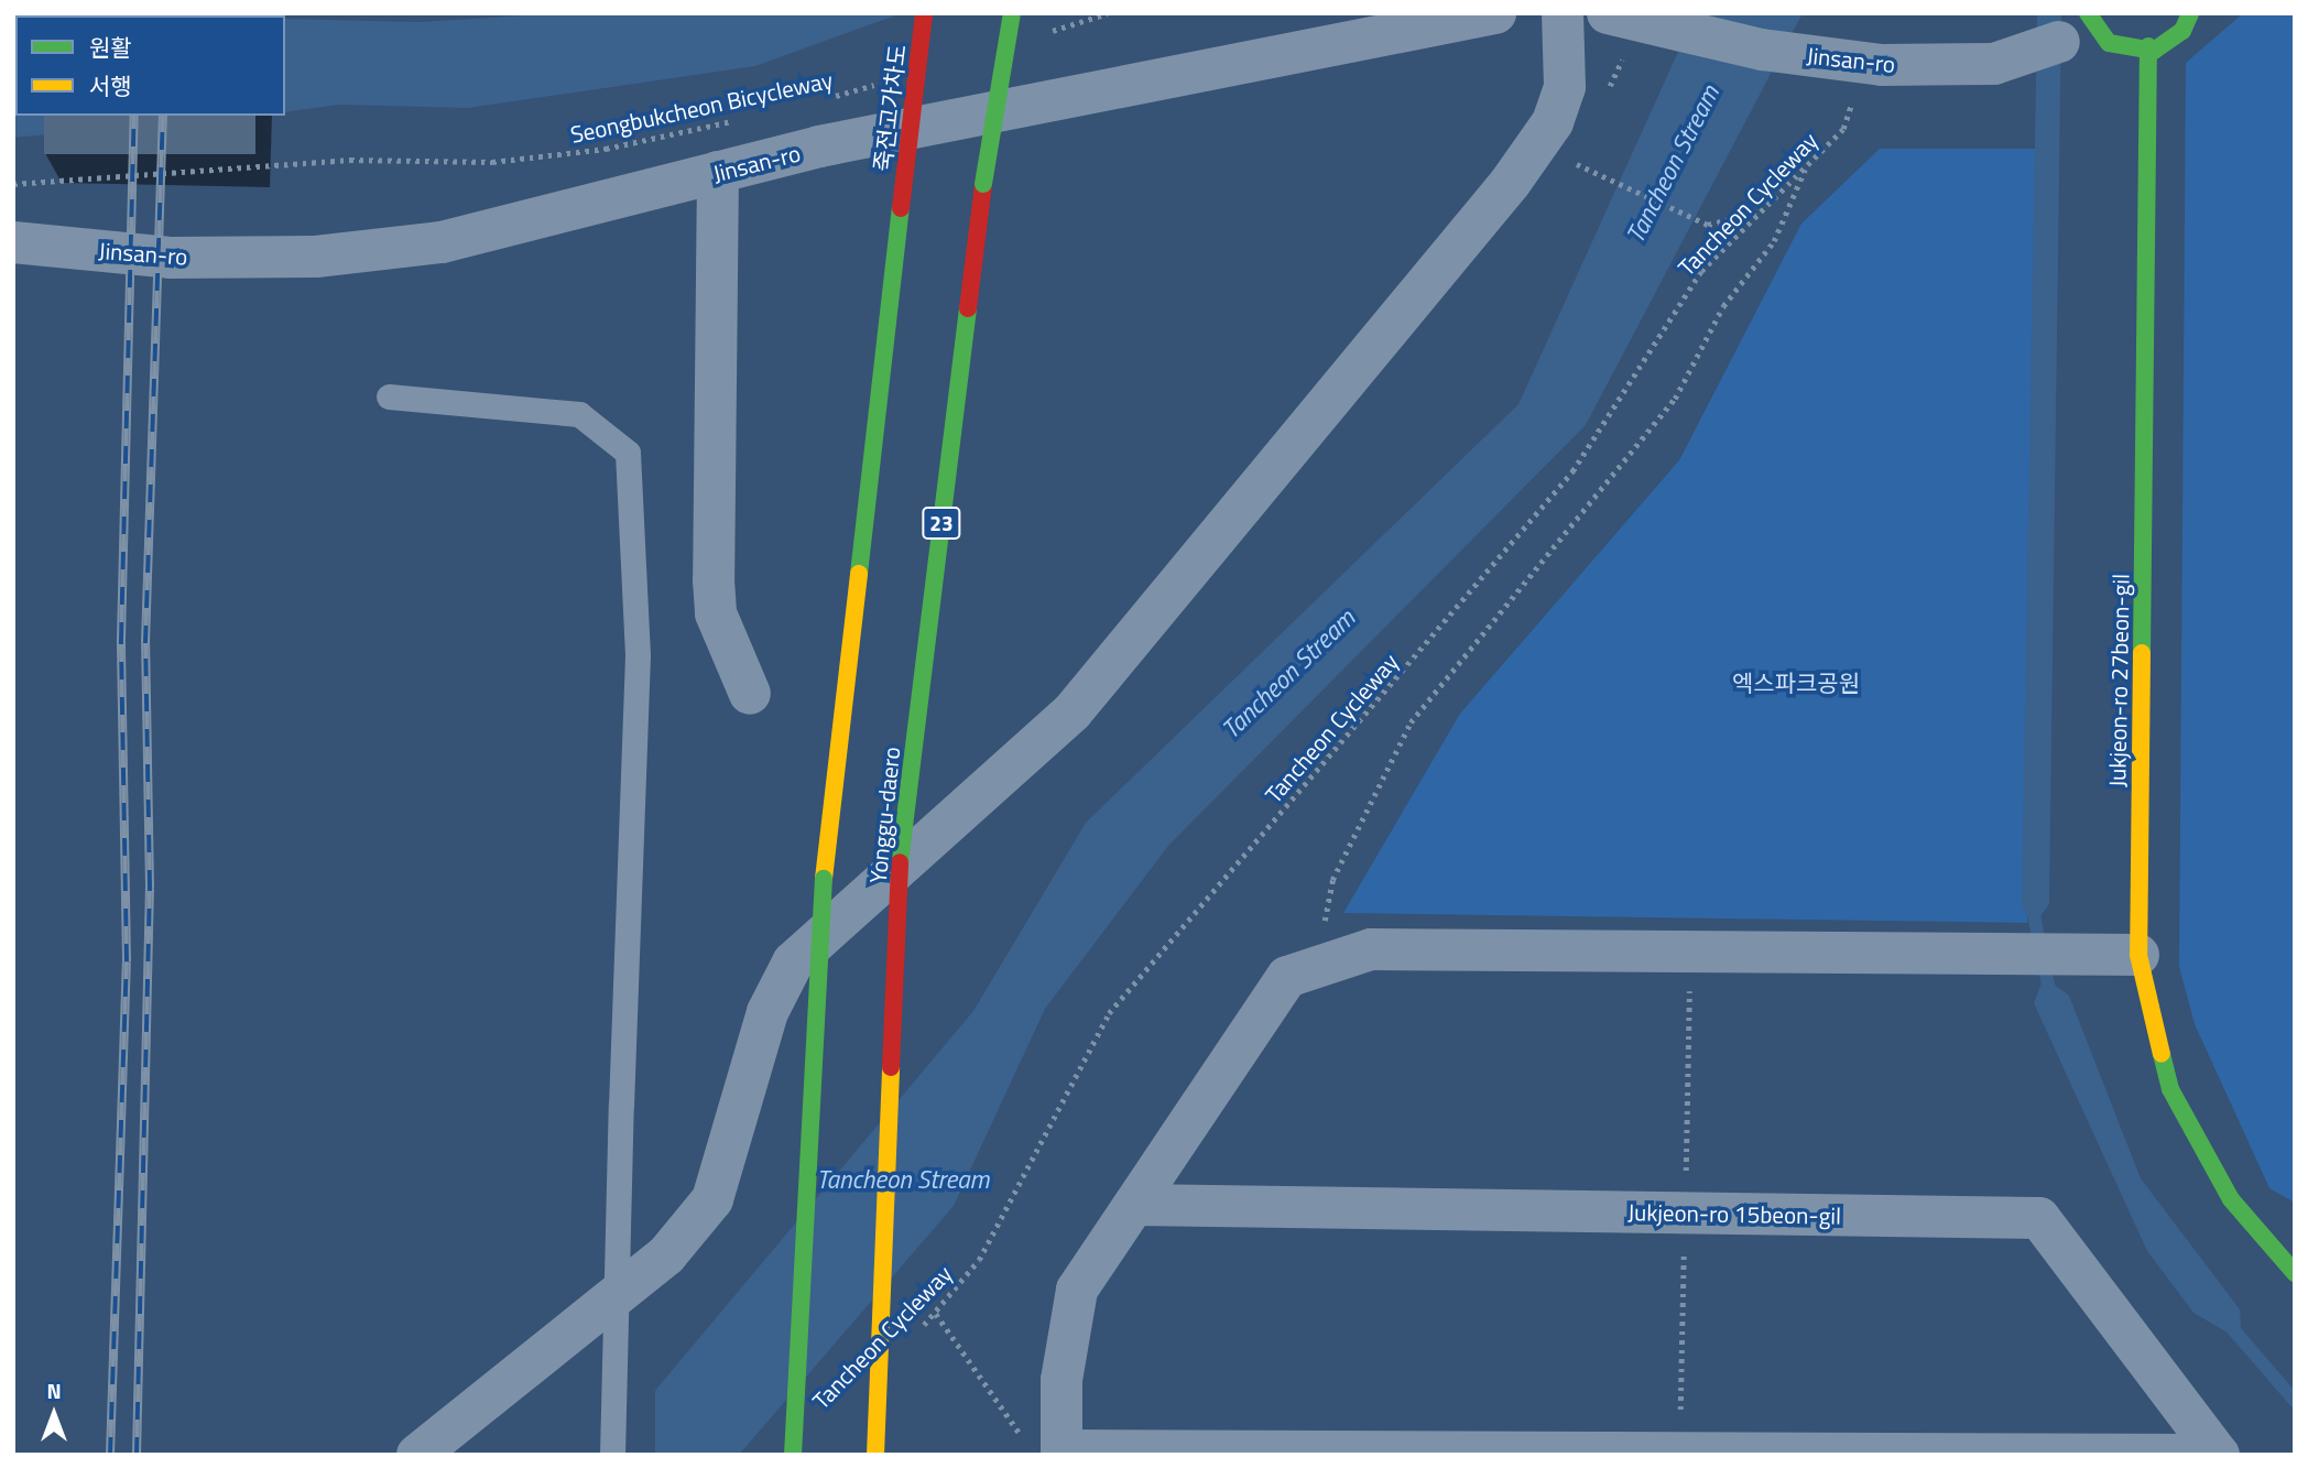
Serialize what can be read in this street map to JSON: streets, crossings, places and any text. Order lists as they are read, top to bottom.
{
  "streets": {
    "main road": [
      "죽전고가차도",
      "23",
      "Jukjeon-ro 27beon-gil",
      "Yonggu-daero"
    ],
    "street": ["Jinsan-ro", "Jukjeon-ro 15beon-gil"],
    "path": ["Seongbukcheon Bicycleway", "Tancheon Cycleway"]
  },
  "crossings": [
    ["23", "Yonggu-daero"]
  ],
  "water": ["Tancheon Stream"],
  "parks": ["엑스파크공원"],
  "legend": ["원활", "서행"],
  "north": "top"
}
